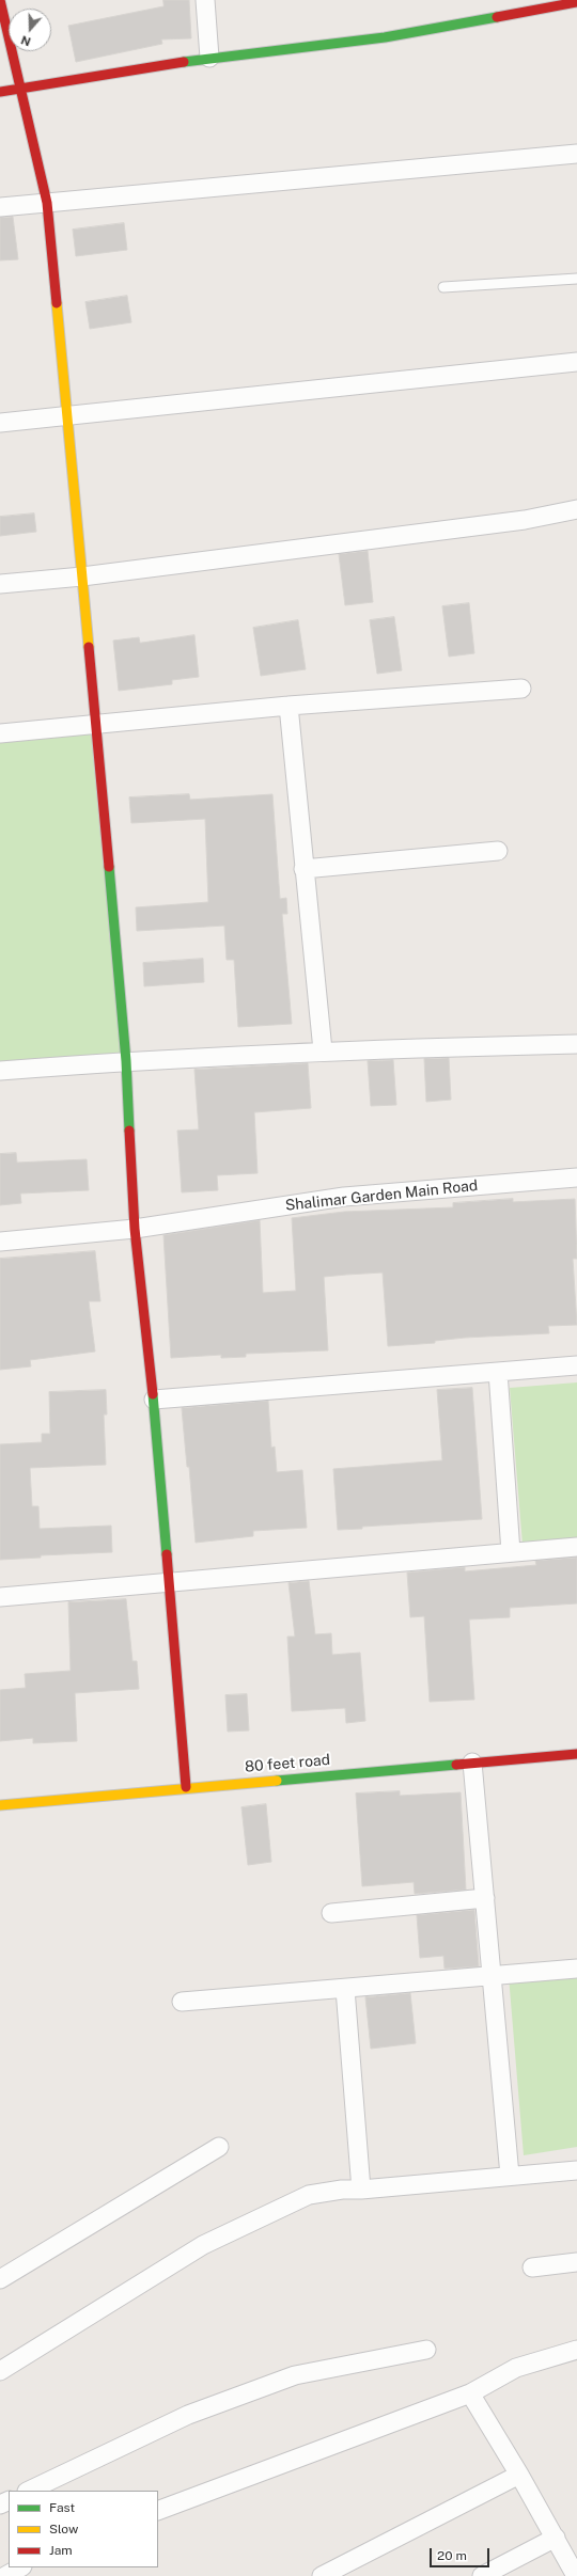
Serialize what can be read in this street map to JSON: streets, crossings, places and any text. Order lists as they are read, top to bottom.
{
  "streets": {
    "street": ["Shalimar Garden Main Road", "80 feet road"]
  },
  "legend": ["Fast", "Slow", "Jam"],
  "scale_bar": "20 m",
  "north": "bottom"
}
